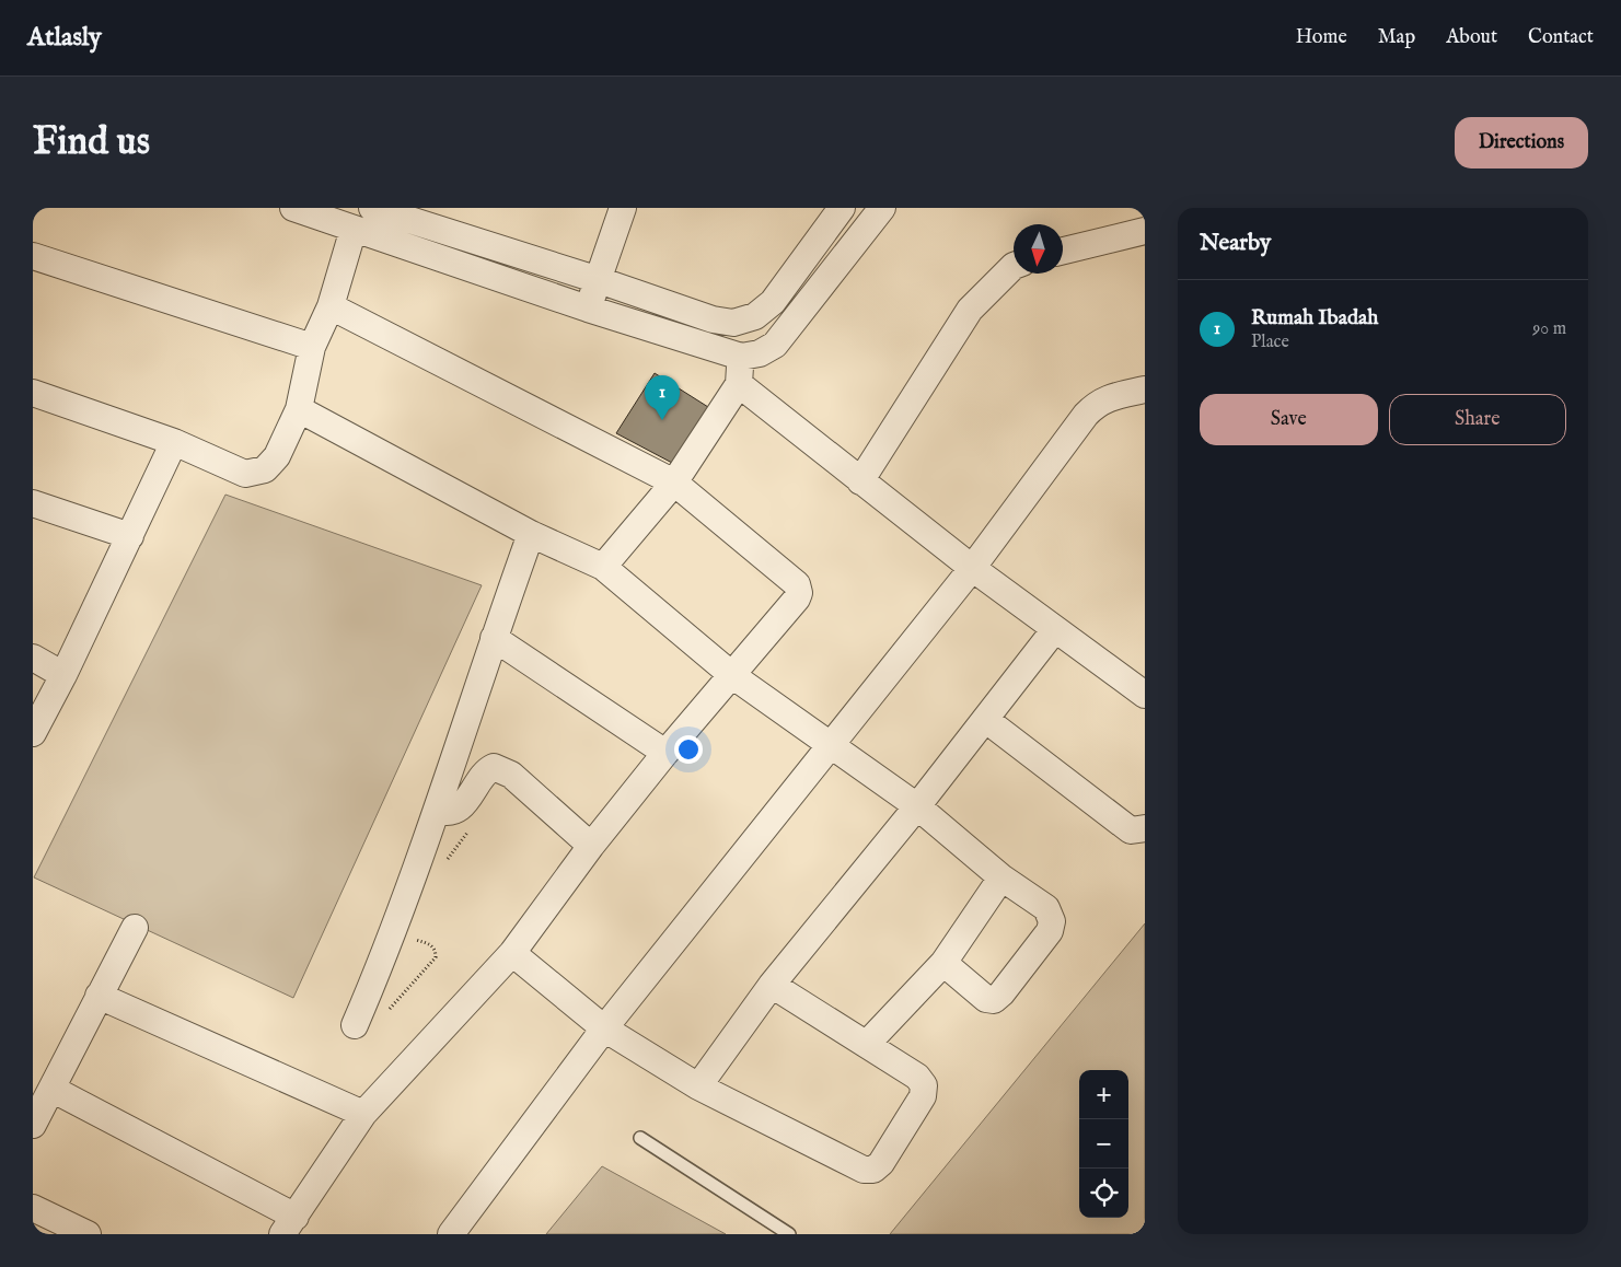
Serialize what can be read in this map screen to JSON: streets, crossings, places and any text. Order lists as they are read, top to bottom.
{
  "north": "bottom",
  "page": {
    "header": "Atlasly",
    "nav": [
      "Home",
      "Map",
      "About",
      "Contact"
    ],
    "buttons": [
      "Directions",
      ["Save", "Share"]
    ],
    "title": "Find us",
    "heading": "Nearby",
    "list": [
      {
        "mark": "1",
        "name": "Rumah Ibadah",
        "note": "Place",
        "value": "90 m"
      }
    ],
    "pins": "1",
    "map_buttons": ["+", "−"]
  }
}
